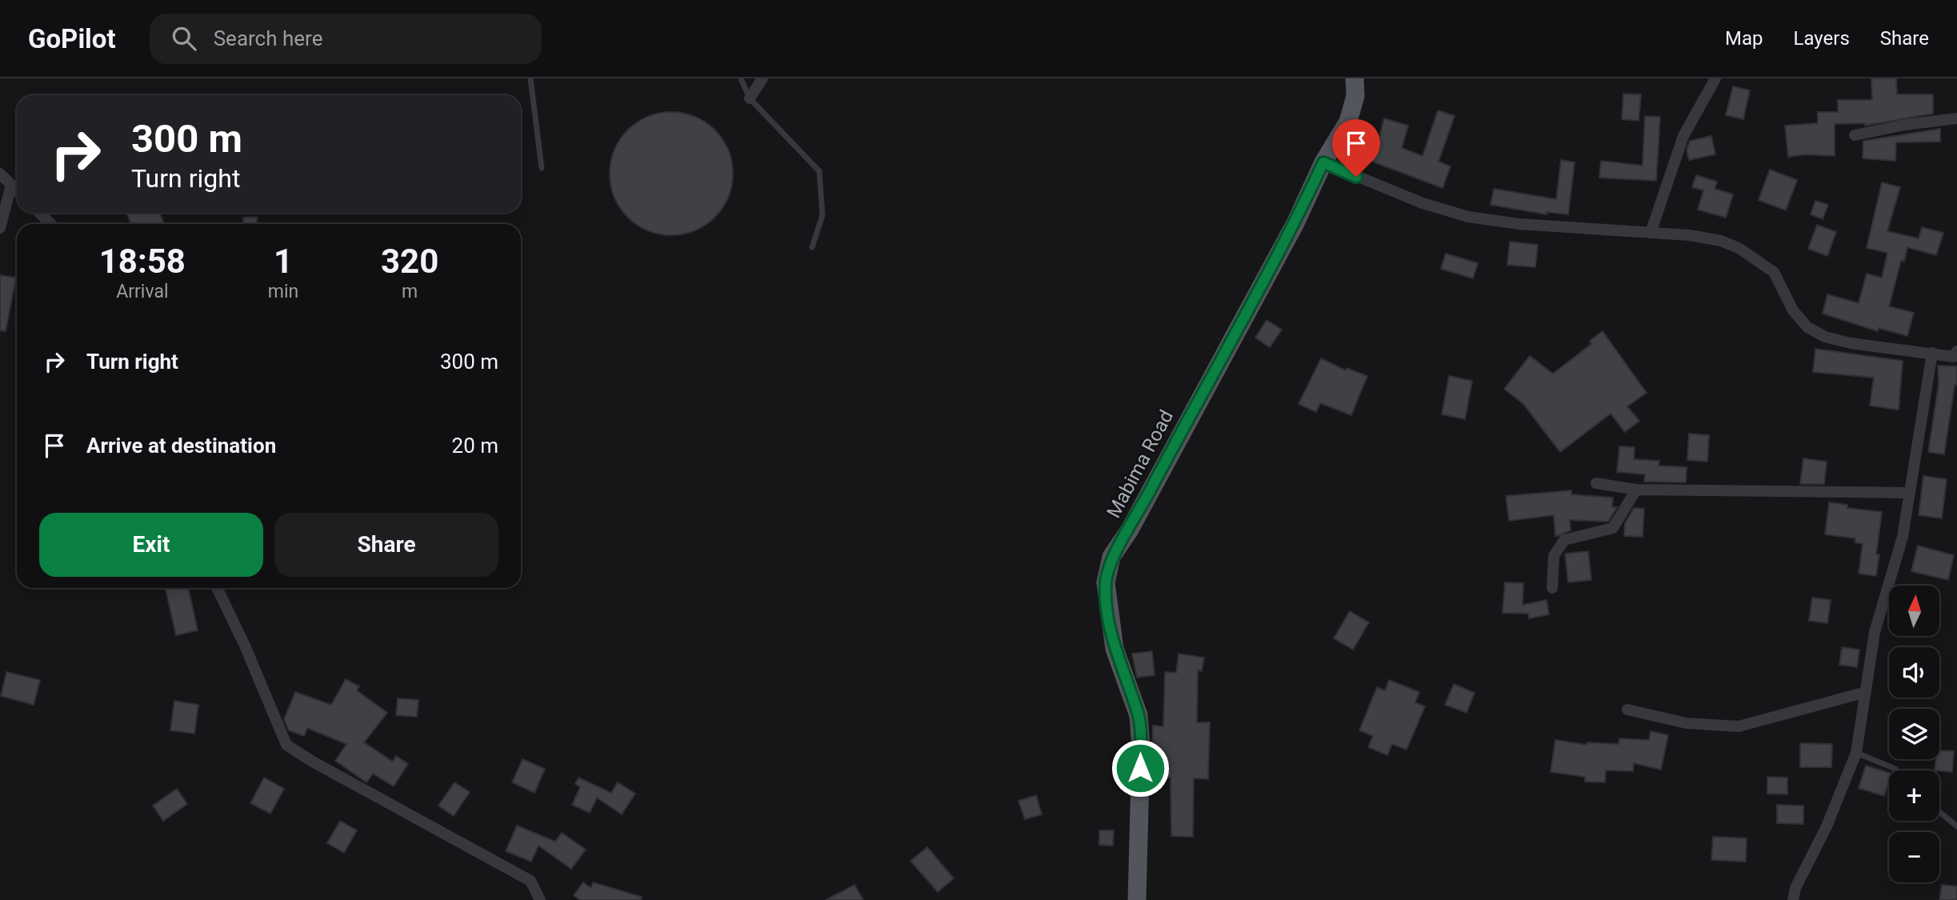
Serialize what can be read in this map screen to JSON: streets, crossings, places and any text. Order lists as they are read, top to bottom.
{
  "streets": {
    "main road": ["Mabima Road"]
  },
  "north": "top",
  "page": {
    "header": "GoPilot",
    "search": "Search here",
    "nav": ["Map", "Layers", "Share"],
    "turn": ["300 m", "Turn right"],
    "eta": [
      "18:58",
      "Arrival",
      "1",
      "min",
      "320",
      "m"
    ],
    "list": [
      {
        "name": "Turn right",
        "value": "300 m"
      },
      {
        "name": "Arrive at destination",
        "value": "20 m"
      }
    ],
    "buttons": ["Exit", "Share"],
    "map_buttons": ["+", "−"]
  }
}
